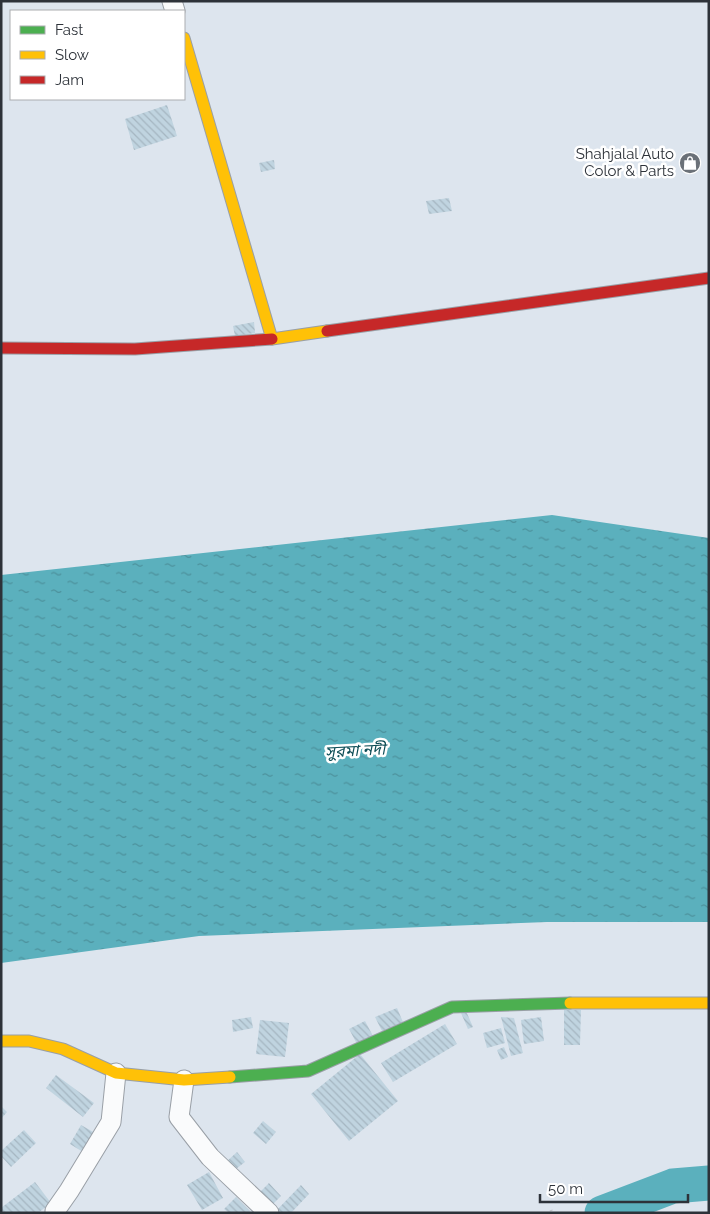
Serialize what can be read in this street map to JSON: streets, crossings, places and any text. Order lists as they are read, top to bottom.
{
  "water": ["সুরমা নদী"],
  "places": {
    "shop": ["Shahjalal Auto Color & Parts"]
  },
  "legend": ["Fast", "Slow", "Jam"],
  "scale_bar": "50 m"
}
